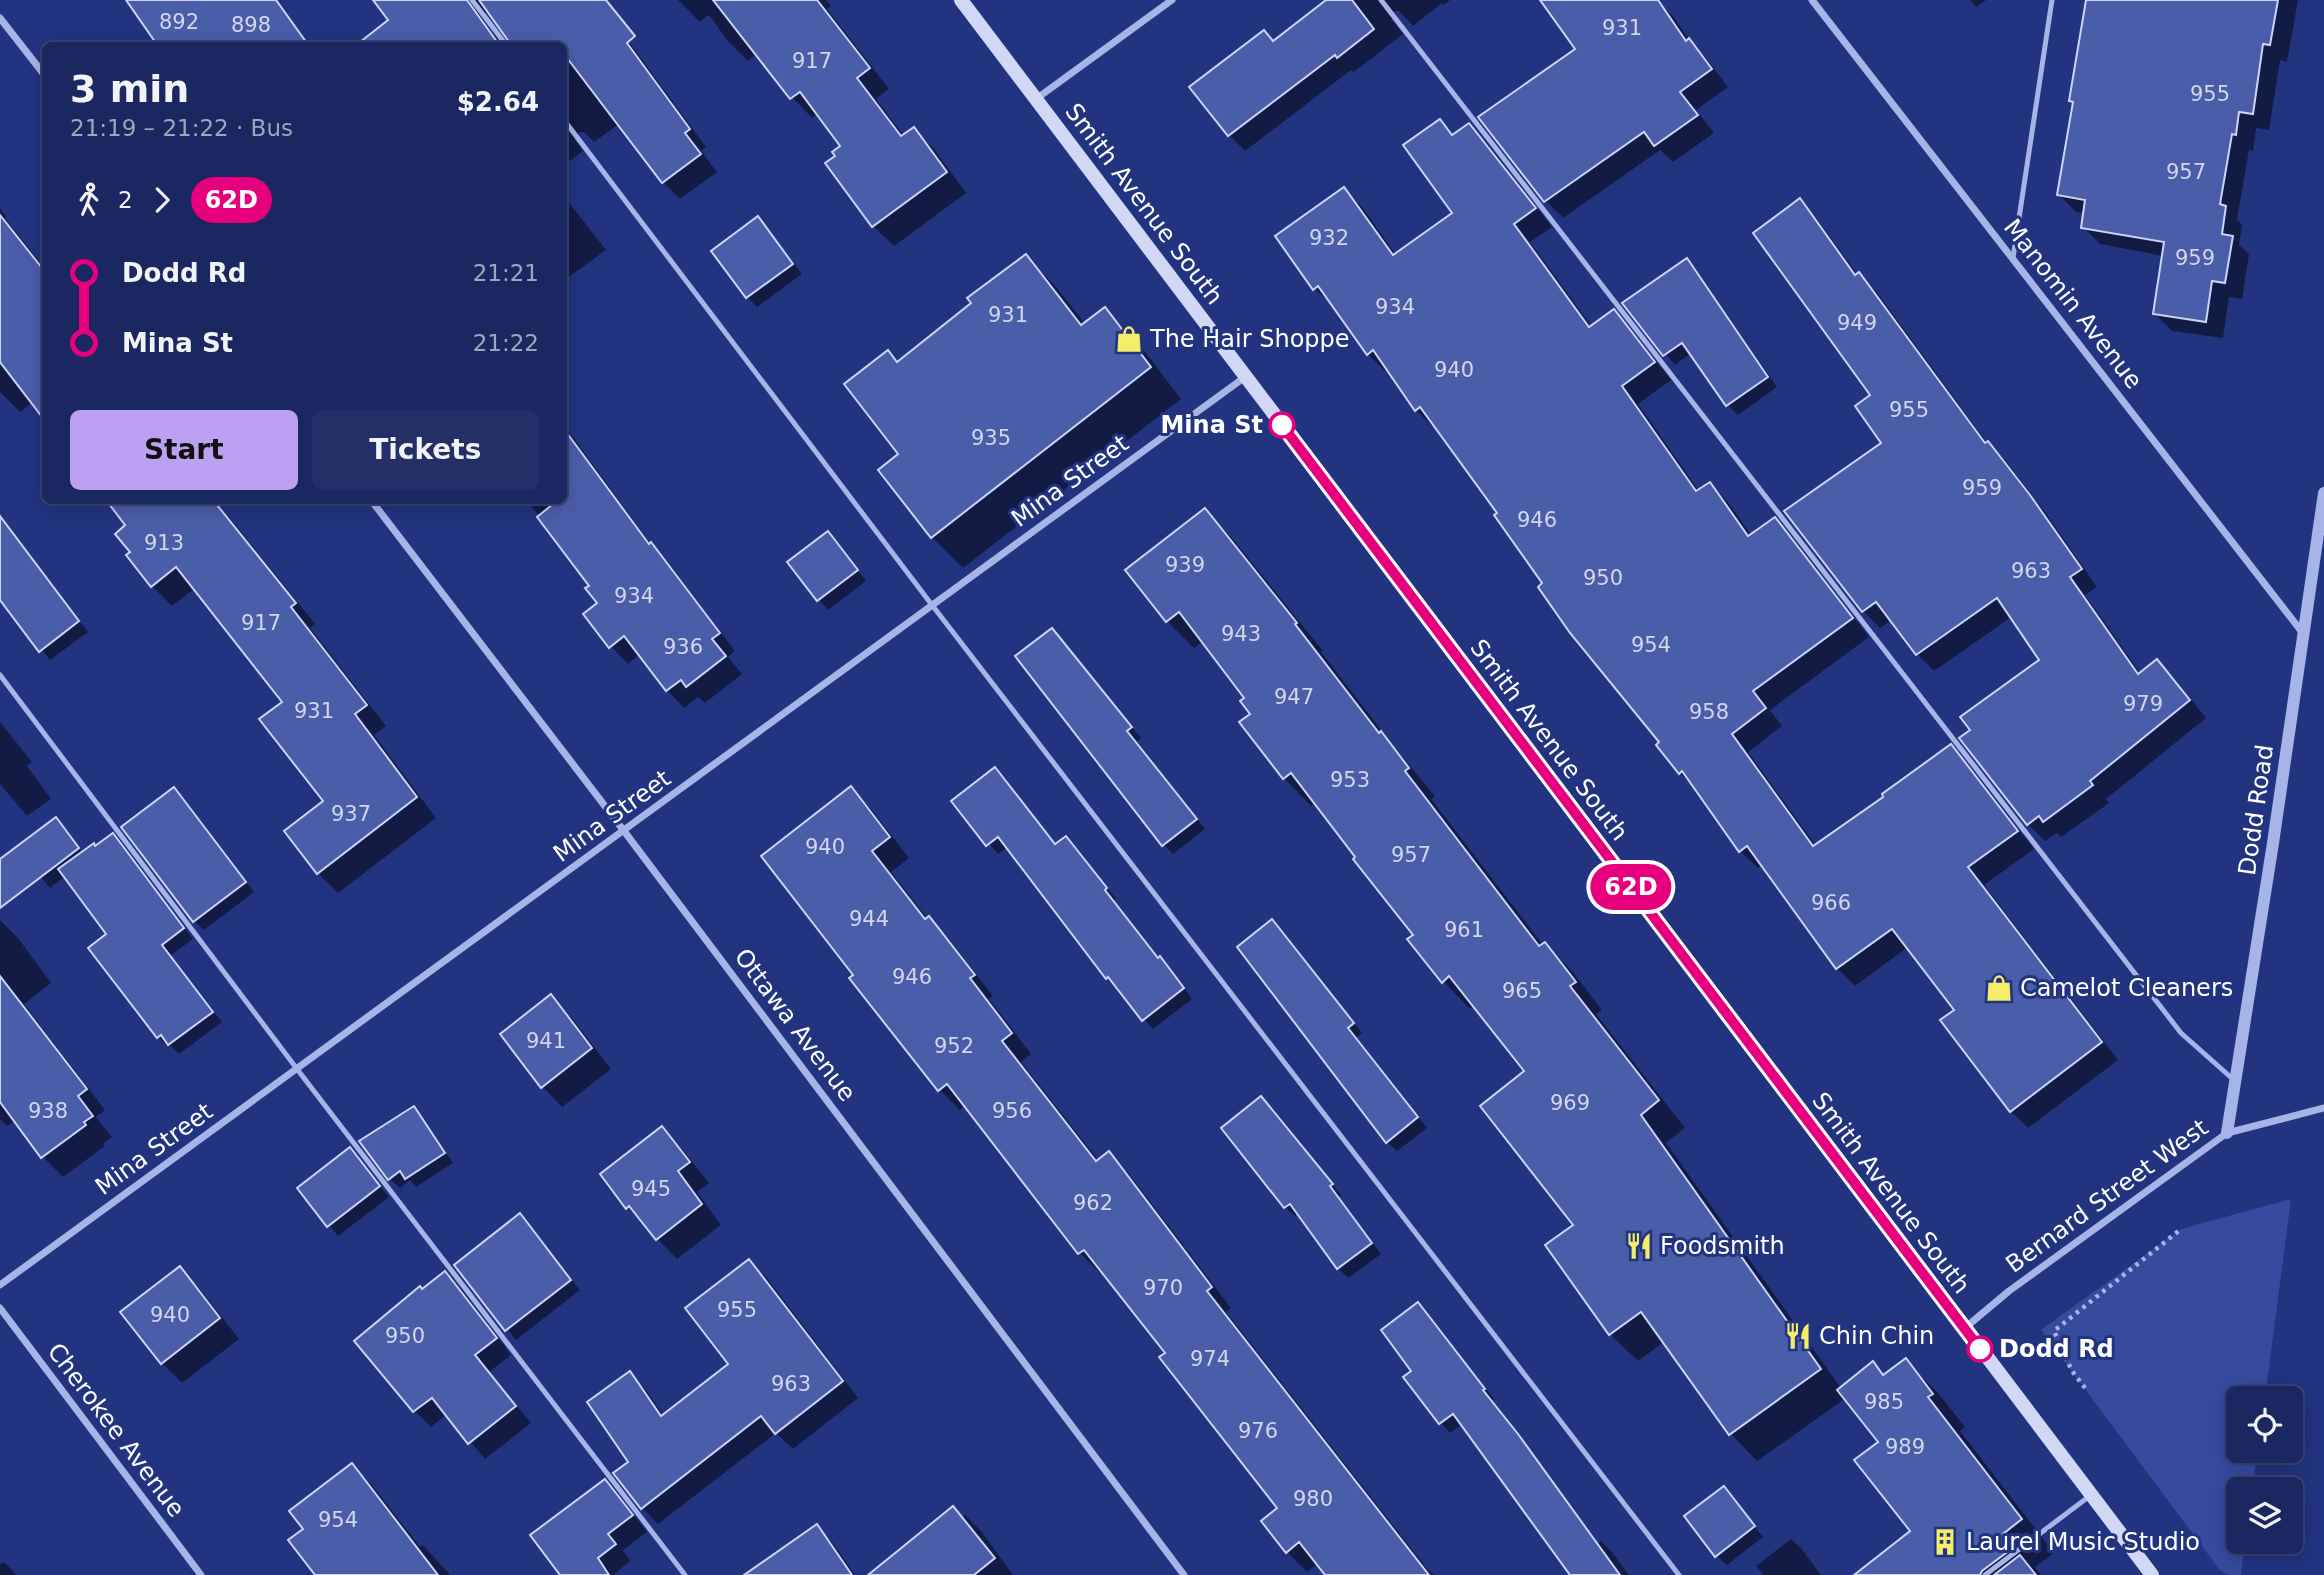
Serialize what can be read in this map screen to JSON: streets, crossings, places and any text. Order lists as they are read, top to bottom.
{
  "streets": {
    "main road": ["Smith Avenue South"],
    "street": [
      "Manomin Avenue",
      "Mina Street",
      "Dodd Road",
      "Ottawa Avenue",
      "Bernard Street West",
      "Cherokee Avenue"
    ]
  },
  "crossings": [
    ["Smith Avenue South", "Mina Street"],
    ["Smith Avenue South", "Bernard Street West"],
    ["Manomin Avenue", "Dodd Road"],
    ["Mina Street", "Ottawa Avenue"],
    ["Dodd Road", "Bernard Street West"]
  ],
  "places": {
    "shop": ["The Hair Shoppe", "Camelot Cleaners"],
    "other": ["Mina St", "Dodd Rd"],
    "restaurant": ["Foodsmith", "Chin Chin"],
    "building": ["Laurel Music Studio"]
  },
  "lines": ["bus line 62D"],
  "house_numbers": [
    "892",
    "898",
    "931",
    "917",
    "955",
    "957",
    "932",
    "959",
    "934",
    "931",
    "949",
    "940",
    "955",
    "935",
    "959",
    "946",
    "913",
    "939",
    "963",
    "950",
    "934",
    "917",
    "943",
    "954",
    "936",
    "947",
    "979",
    "931",
    "958",
    "953",
    "937",
    "940",
    "957",
    "966",
    "944",
    "961",
    "946",
    "965",
    "941",
    "952",
    "969",
    "938",
    "956",
    "945",
    "962",
    "970",
    "955",
    "940",
    "950",
    "974",
    "963",
    "985",
    "976",
    "989",
    "980",
    "954"
  ],
  "page": {
    "on_map": "62D",
    "heading": ["3 min", "21:19 – 21:22 · Bus", "$2.64"],
    "legs": ["2", "62D"],
    "list": [
      {
        "name": "Dodd Rd",
        "value": "21:21"
      },
      {
        "name": "Mina St",
        "value": "21:22"
      }
    ],
    "buttons": ["Start", "Tickets"]
  }
}
